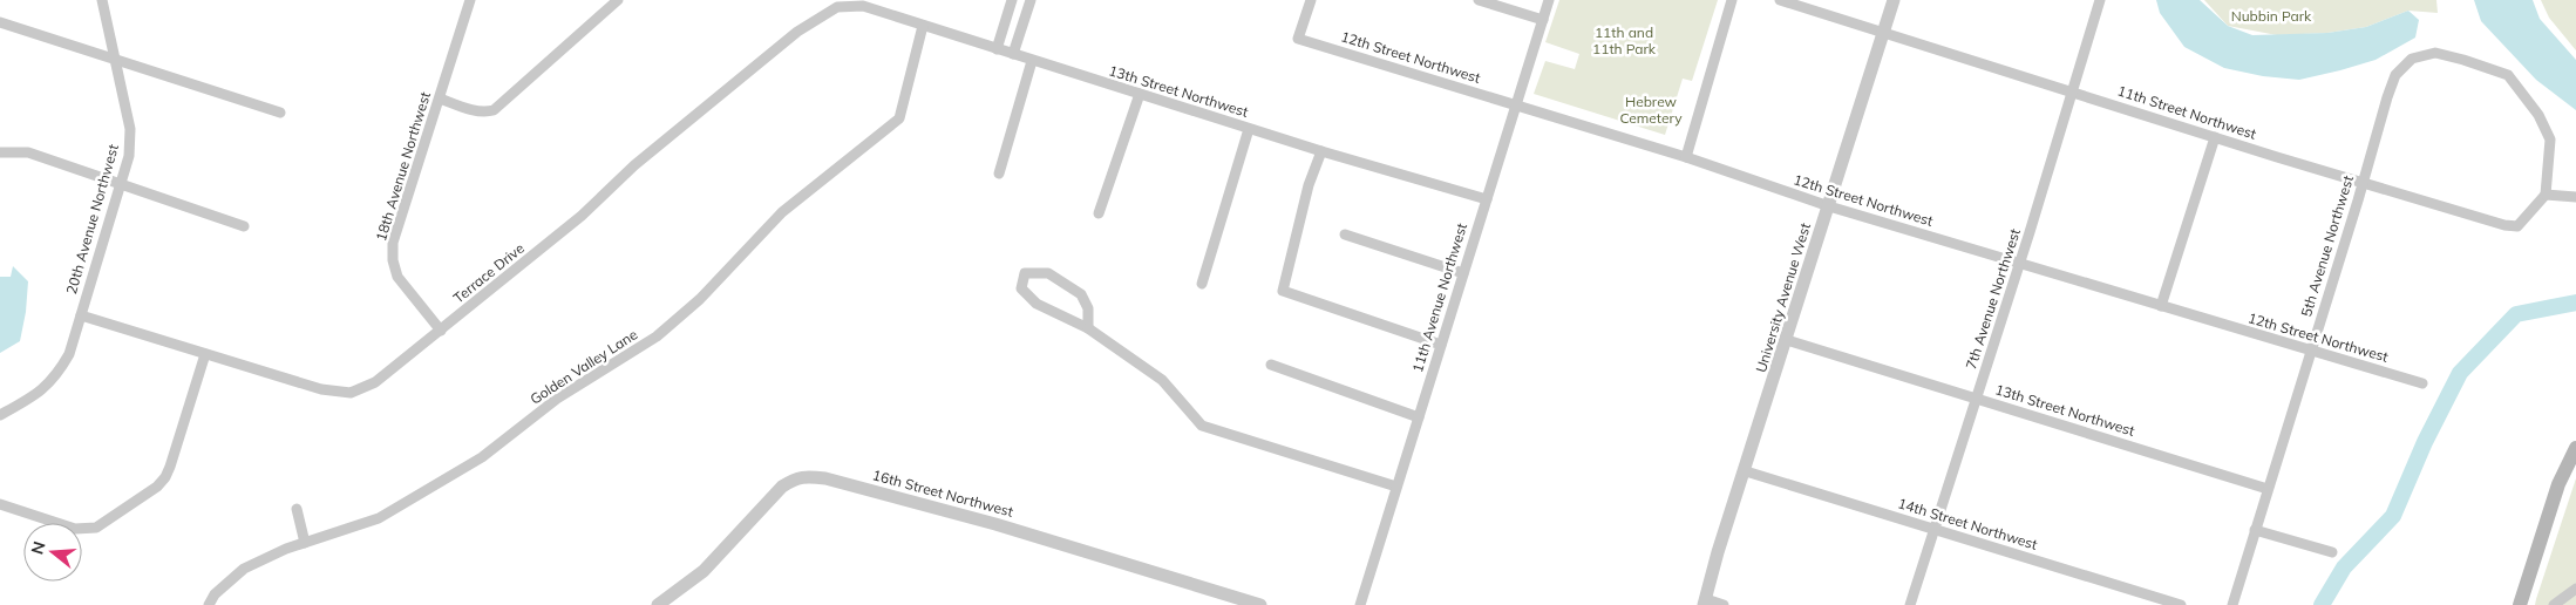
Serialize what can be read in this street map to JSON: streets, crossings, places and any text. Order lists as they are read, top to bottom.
{
  "streets": {
    "street": [
      "12th Street Northwest",
      "13th Street Northwest",
      "11th Street Northwest",
      "18th Avenue Northwest",
      "20th Avenue Northwest",
      "5th Avenue Northwest",
      "Terrace Drive",
      "11th Avenue Northwest",
      "University Avenue West",
      "7th Avenue Northwest",
      "Golden Valley Lane",
      "16th Street Northwest",
      "14th Street Northwest"
    ]
  },
  "crossings": [
    ["12th Street Northwest", "5th Avenue Northwest"],
    ["12th Street Northwest", "11th Avenue Northwest"],
    ["12th Street Northwest", "University Avenue West"],
    ["12th Street Northwest", "7th Avenue Northwest"],
    ["13th Street Northwest", "5th Avenue Northwest"],
    ["13th Street Northwest", "Terrace Drive"],
    ["13th Street Northwest", "11th Avenue Northwest"],
    ["13th Street Northwest", "University Avenue West"],
    ["13th Street Northwest", "7th Avenue Northwest"],
    ["13th Street Northwest", "Golden Valley Lane"],
    ["11th Street Northwest", "5th Avenue Northwest"],
    ["11th Street Northwest", "University Avenue West"],
    ["11th Street Northwest", "7th Avenue Northwest"],
    ["18th Avenue Northwest", "Terrace Drive"],
    ["20th Avenue Northwest", "Terrace Drive"],
    ["University Avenue West", "14th Street Northwest"],
    ["7th Avenue Northwest", "14th Street Northwest"]
  ],
  "parks": ["Nubbin Park", "11th and 11th Park", "Hebrew Cemetery"],
  "north": "left"
}
